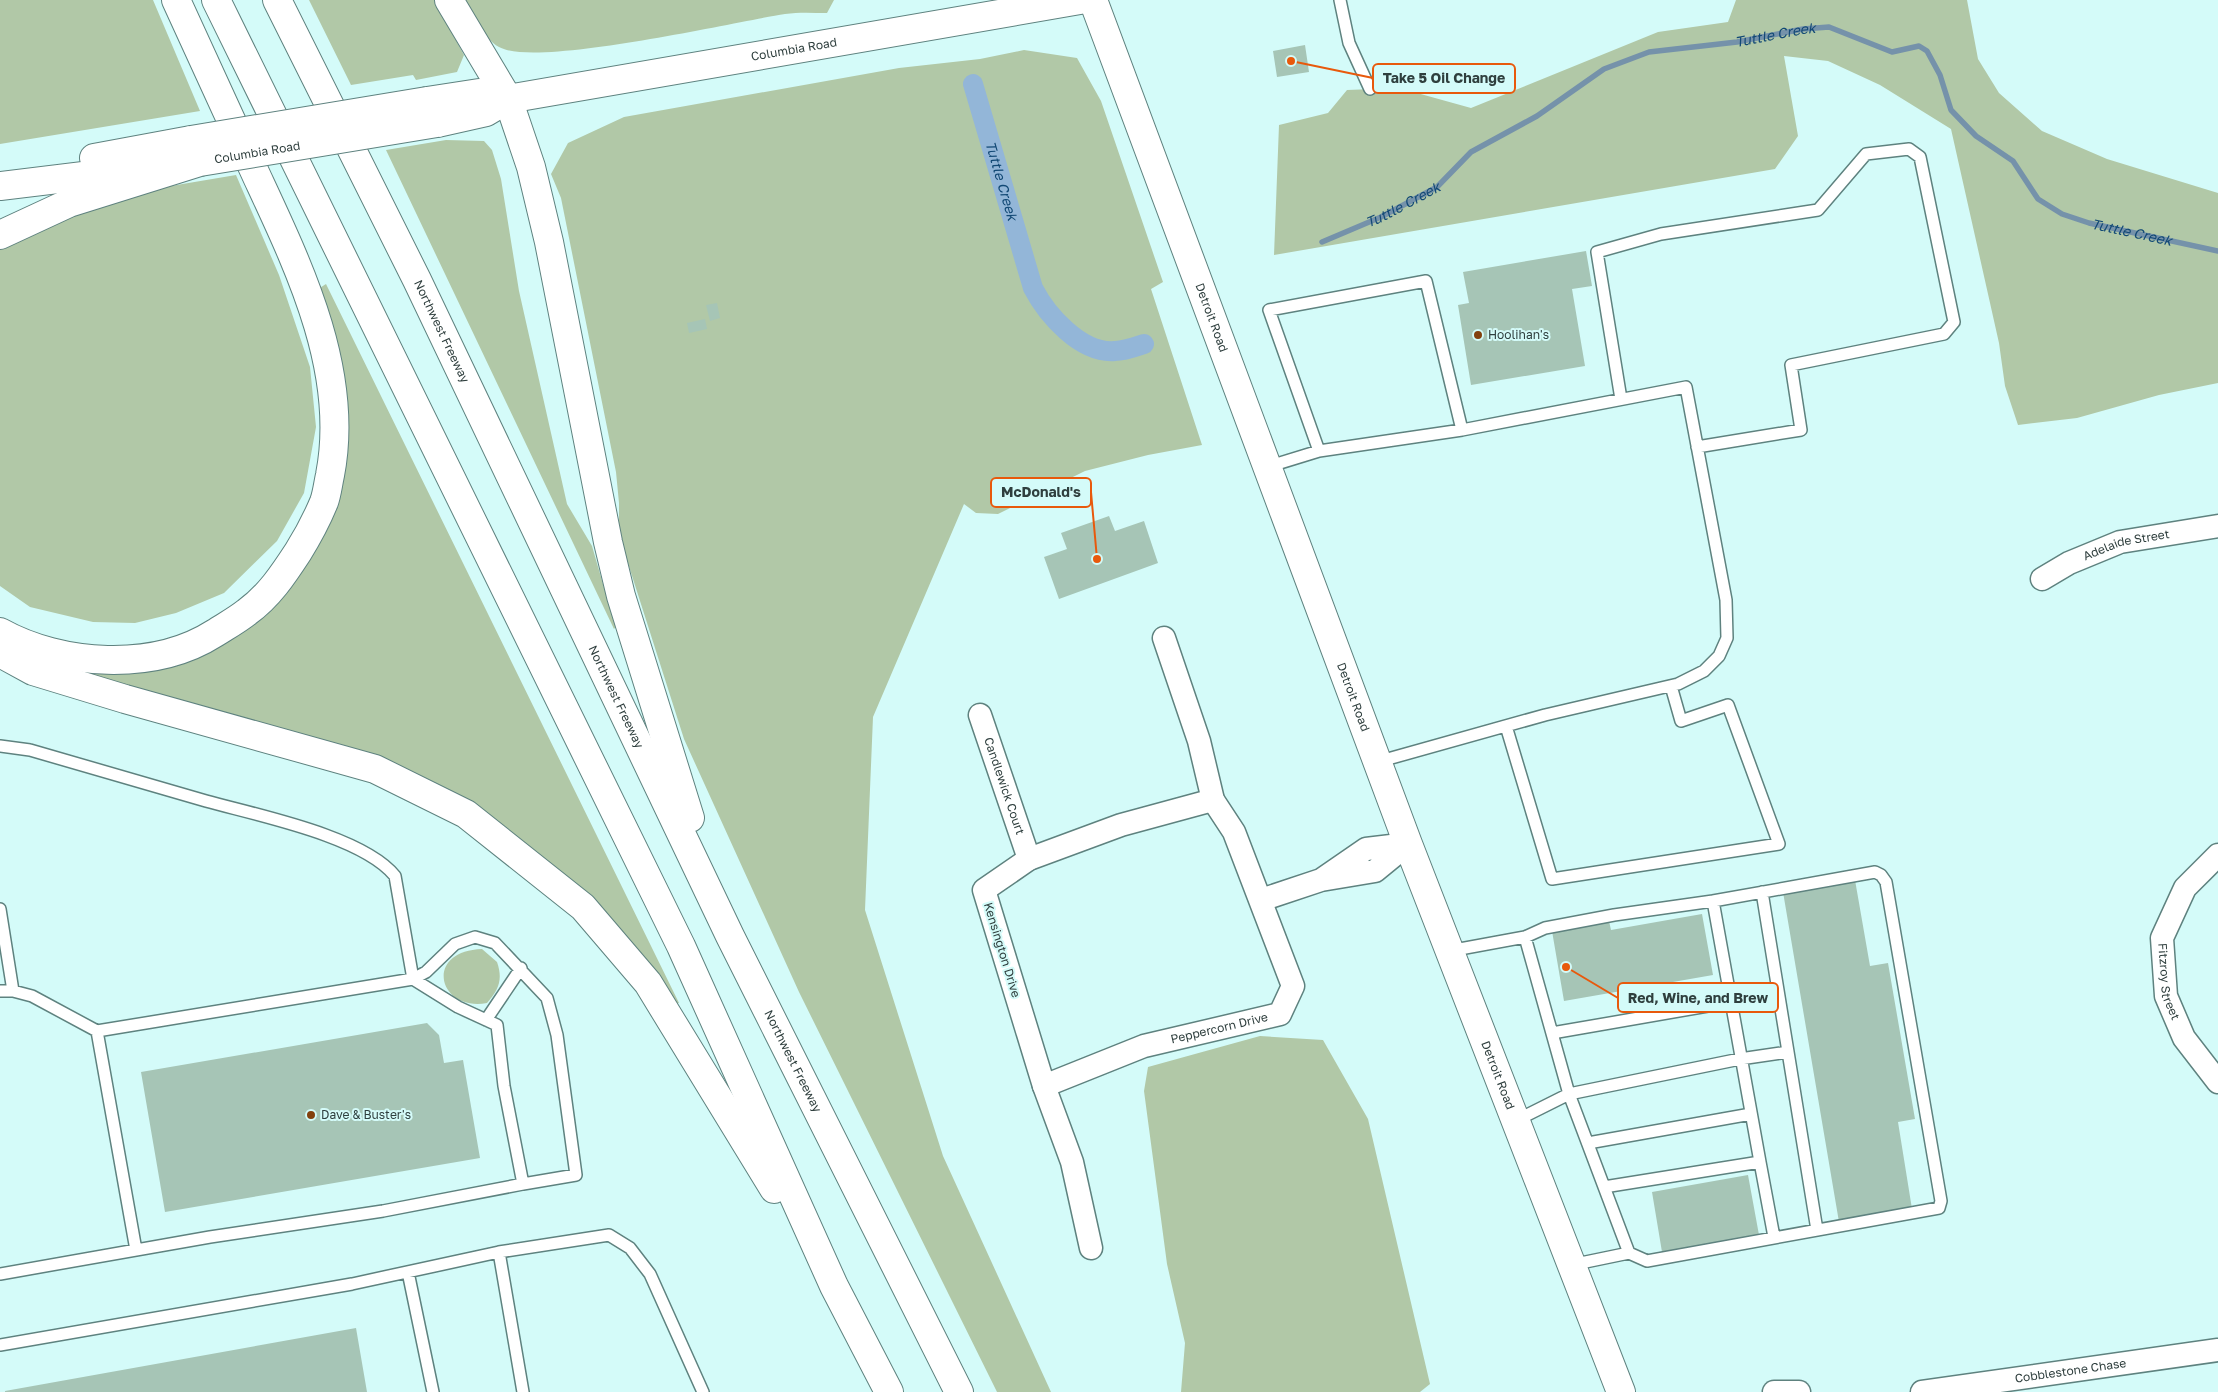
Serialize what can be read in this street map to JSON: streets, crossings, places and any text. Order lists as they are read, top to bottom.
{
  "streets": {
    "main road": ["Columbia Road", "Detroit Road", "Northwest Freeway"],
    "street": [
      "Adelaide Street",
      "Candlewick Court",
      "Kensington Drive",
      "Fitzroy Street",
      "Peppercorn Drive",
      "Cobblestone Chase"
    ]
  },
  "crossings": [
    ["Candlewick Court", "Kensington Drive"],
    ["Kensington Drive", "Peppercorn Drive"]
  ],
  "water": ["Tuttle Creek"],
  "places": [
    "Take 5 Oil Change",
    "Hoolihan's",
    "McDonald's",
    "Red, Wine, and Brew",
    "Dave & Buster's"
  ]
}
